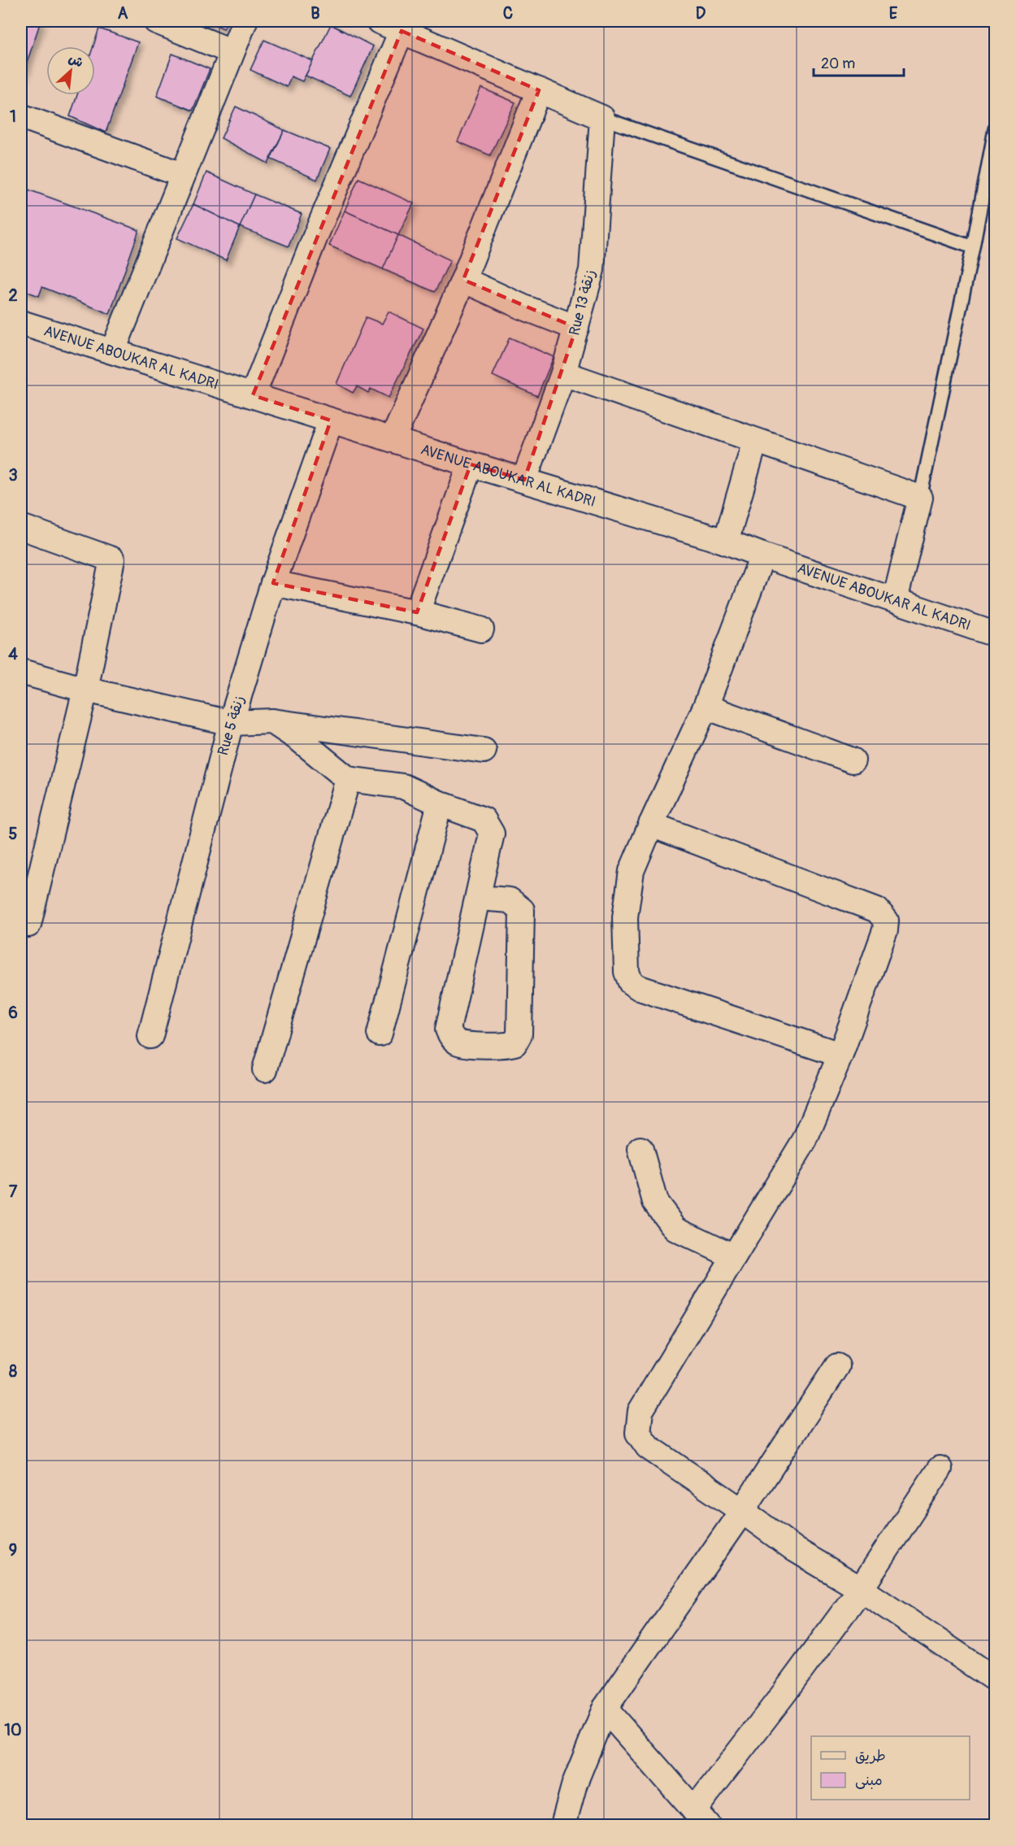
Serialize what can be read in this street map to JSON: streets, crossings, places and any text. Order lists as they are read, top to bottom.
{
  "streets": {
    "street": ["Rue 13 زنقة", "AVENUE ABOUKAR AL KADRI", "Rue 5 زنقة"]
  },
  "crossings": [
    ["Rue 13 زنقة", "AVENUE ABOUKAR AL KADRI"],
    ["AVENUE ABOUKAR AL KADRI", "Rue 5 زنقة"]
  ],
  "legend": ["طريق", "مبنى"],
  "scale_bar": "20 m",
  "north": "top right",
  "grid": {
    "columns": [
      "A",
      "B",
      "C",
      "D",
      "E"
    ],
    "rows": [
      "1",
      "2",
      "3",
      "4",
      "5",
      "6",
      "7",
      "8",
      "9",
      "10"
    ]
  }
}
